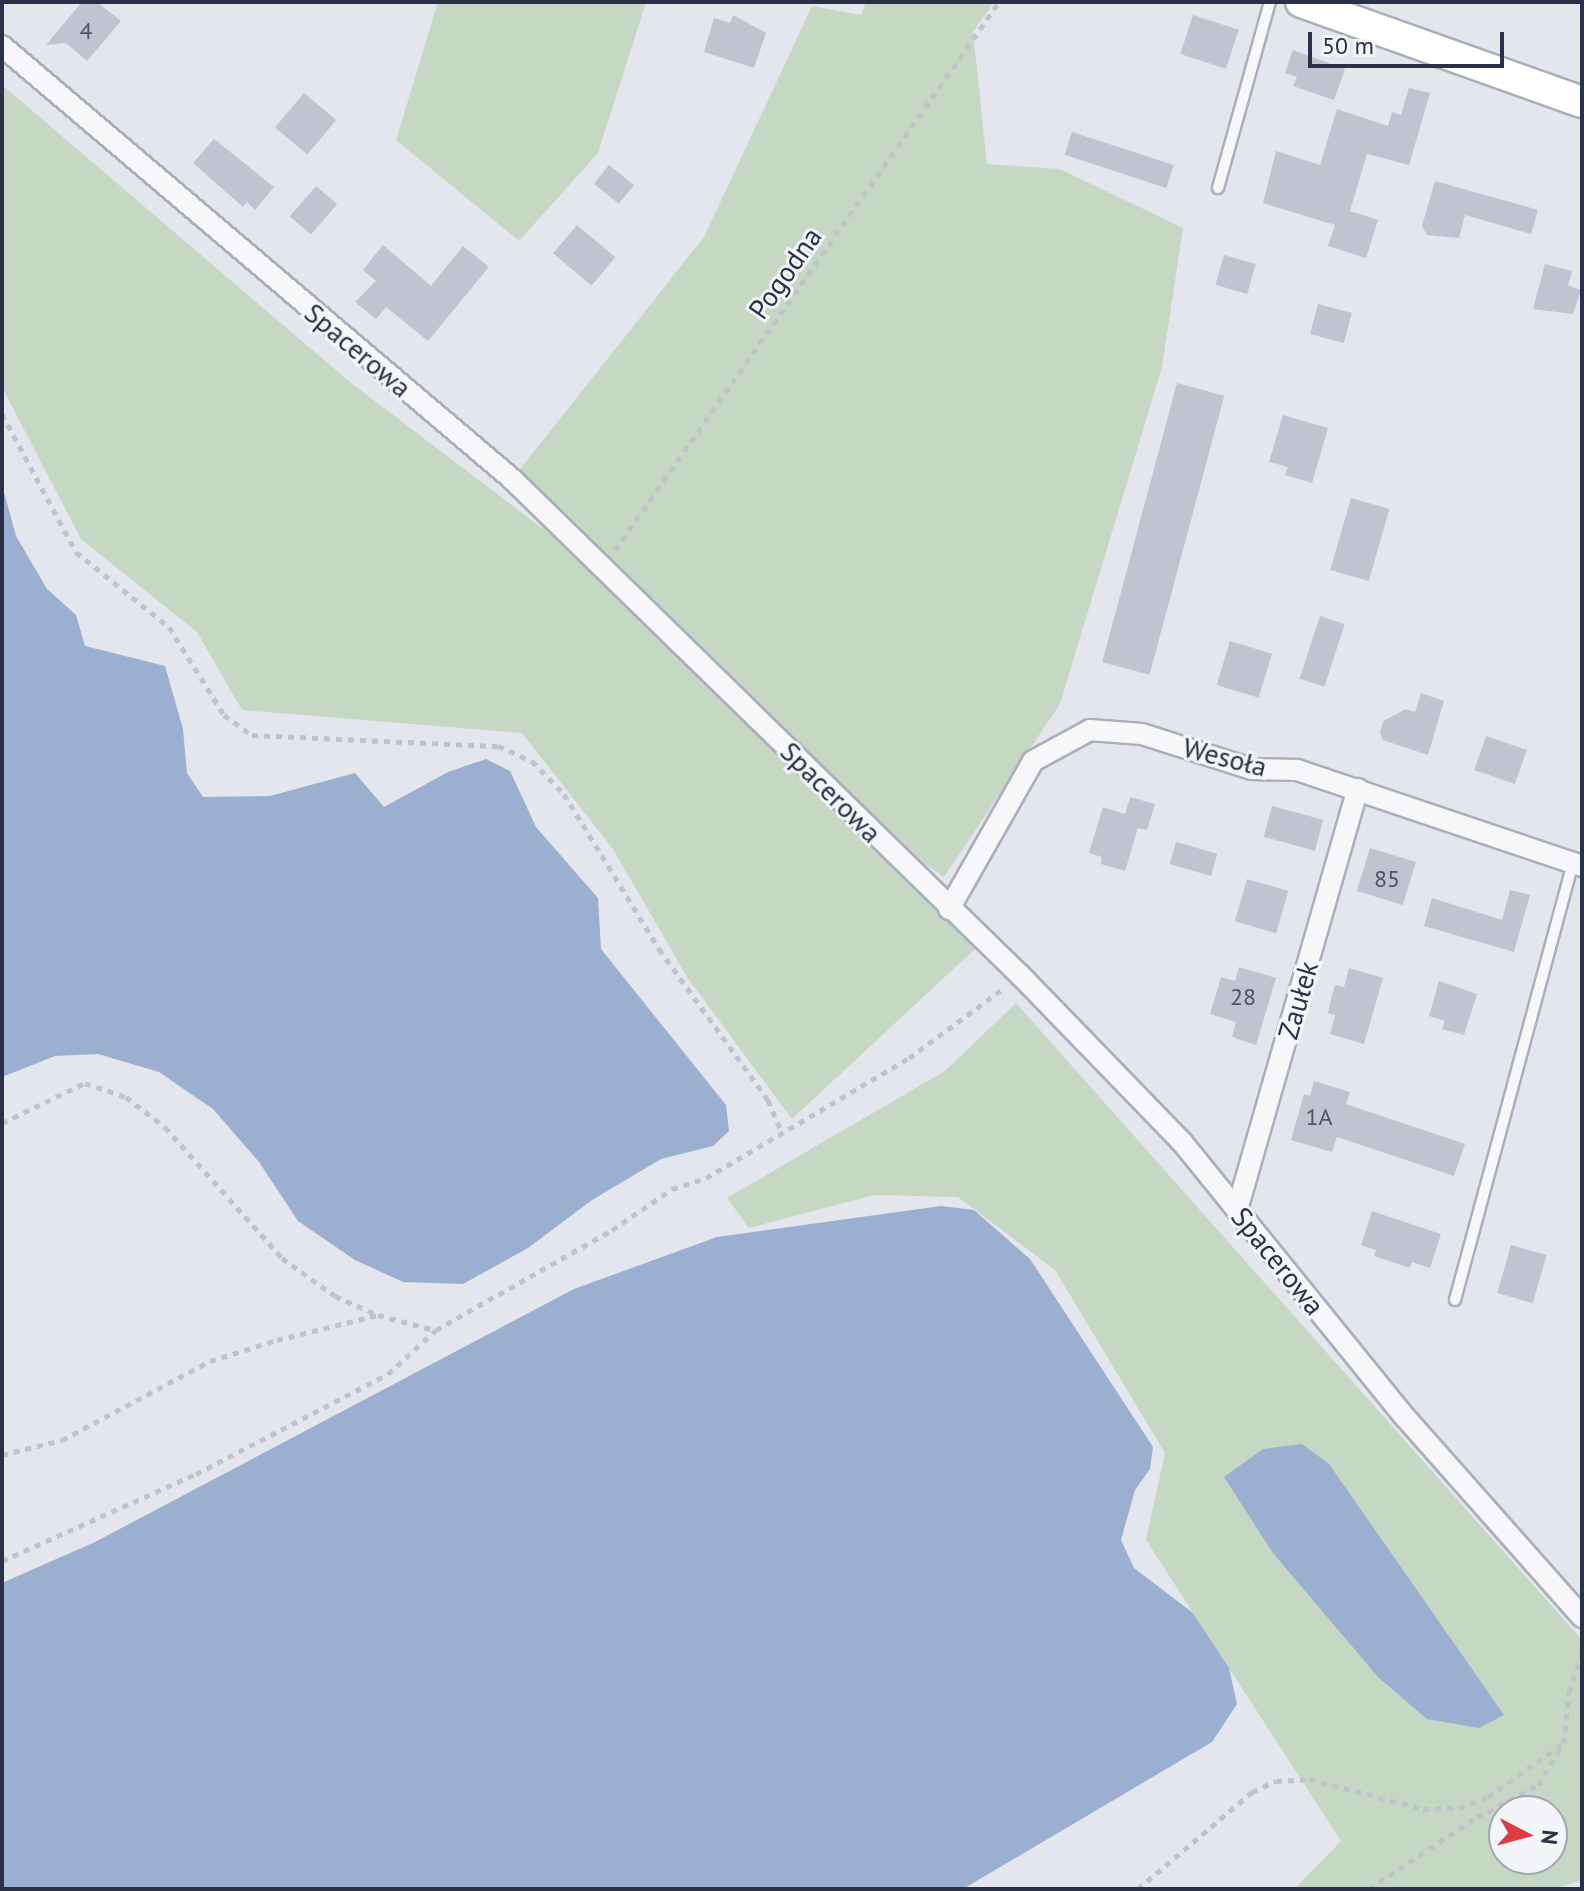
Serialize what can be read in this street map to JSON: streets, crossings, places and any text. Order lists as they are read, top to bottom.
{
  "streets": {
    "street": ["Spacerowa", "Wesoła", "Zaułek"],
    "path": ["Pogodna"]
  },
  "crossings": [
    ["Pogodna", "Spacerowa"],
    ["Spacerowa", "Wesoła"],
    ["Spacerowa", "Zaułek"],
    ["Wesoła", "Zaułek"]
  ],
  "house_numbers": [
    "4",
    "85",
    "28",
    "1A"
  ],
  "scale_bar": "50 m",
  "north": "right"
}
